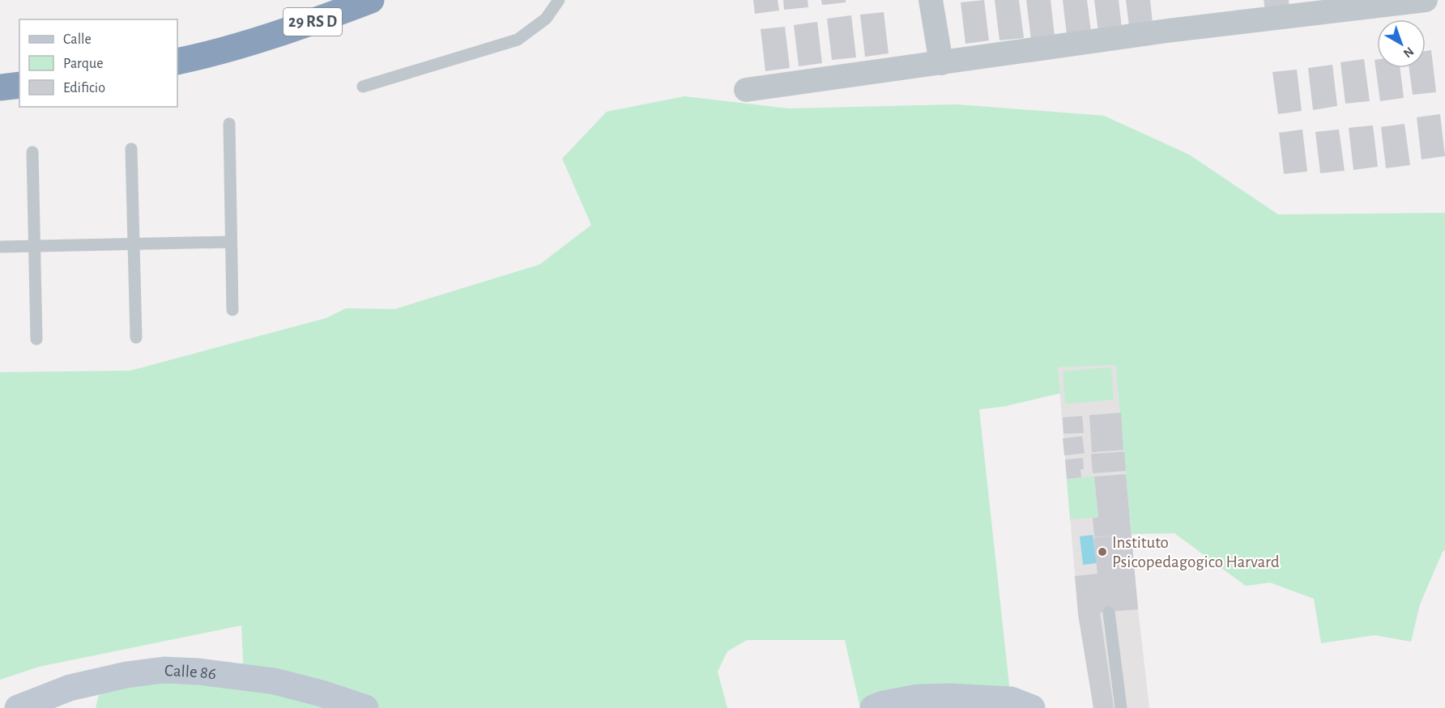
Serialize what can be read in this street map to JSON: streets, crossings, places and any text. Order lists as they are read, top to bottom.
{
  "streets": {
    "highway": ["29 RS D"],
    "main road": ["Calle 86"]
  },
  "places": ["Instituto Psicopedagogico Harvard"],
  "legend": ["Calle", "Parque", "Edificio"],
  "north": "bottom right"
}
